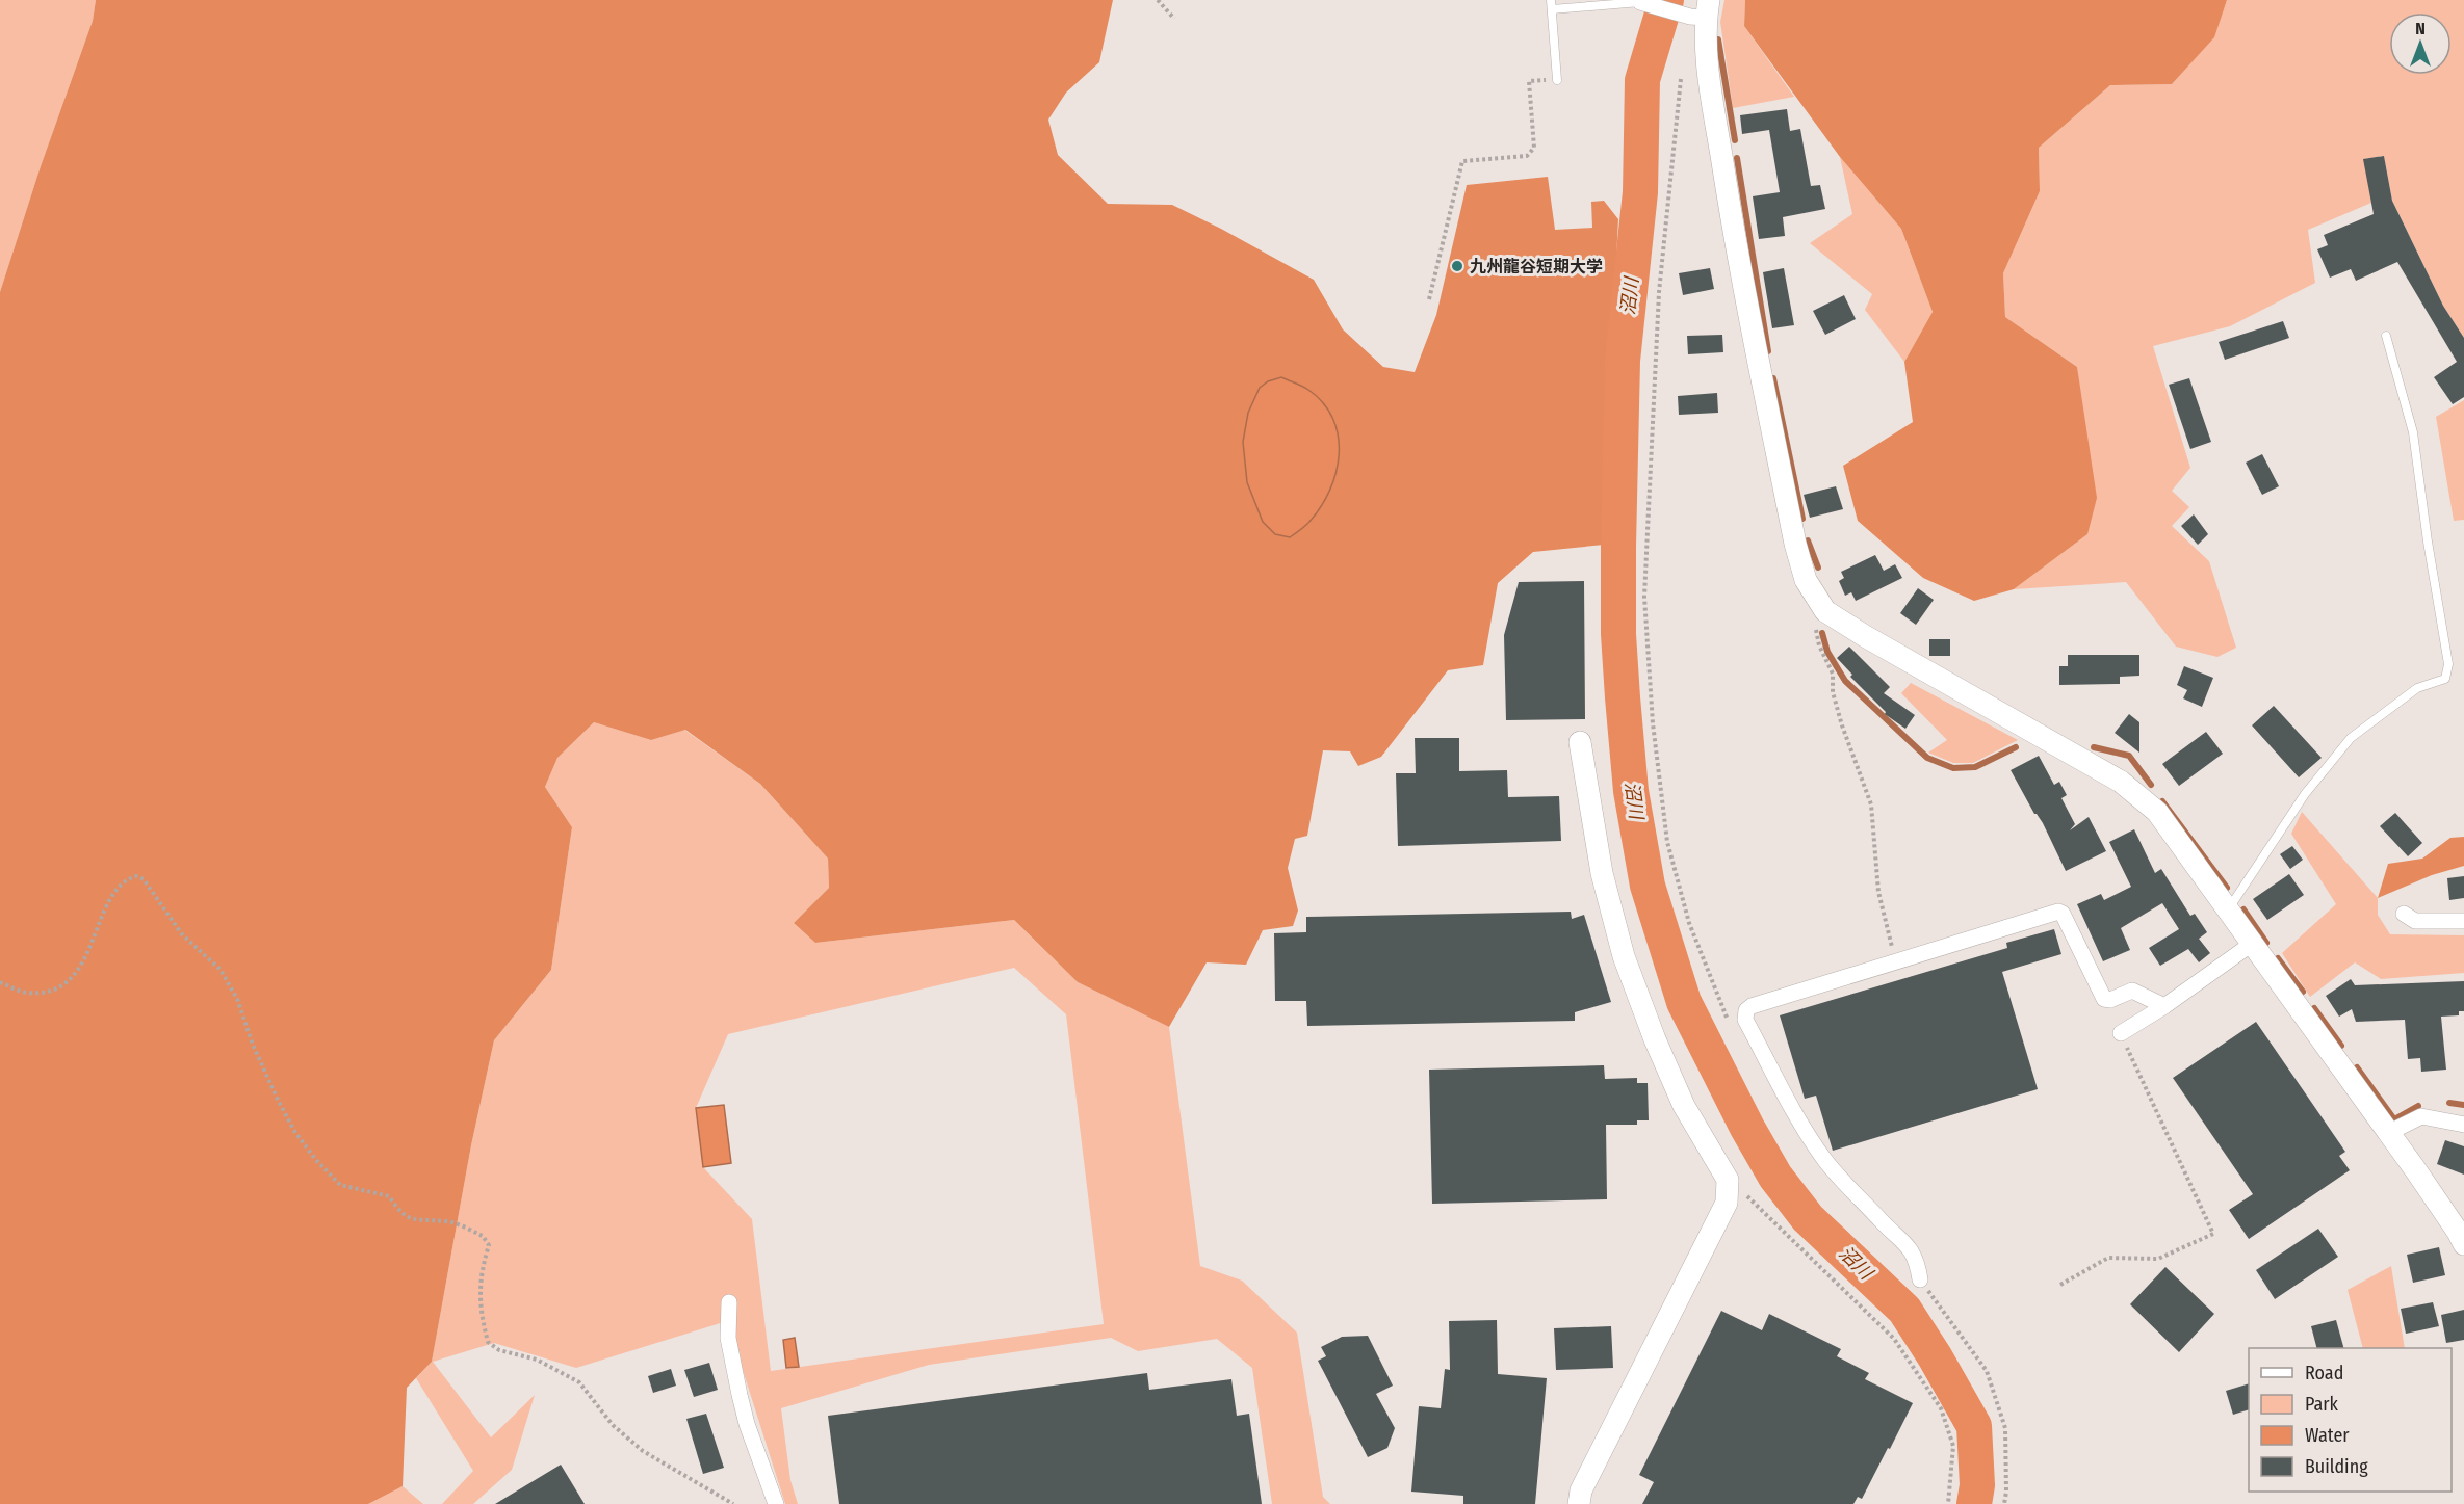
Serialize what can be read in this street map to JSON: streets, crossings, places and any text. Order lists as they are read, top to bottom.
{
  "water": ["沼川"],
  "places": ["九州龍谷短期大学"],
  "legend": [
    "Road",
    "Park",
    "Water",
    "Building"
  ],
  "north": "top"
}
